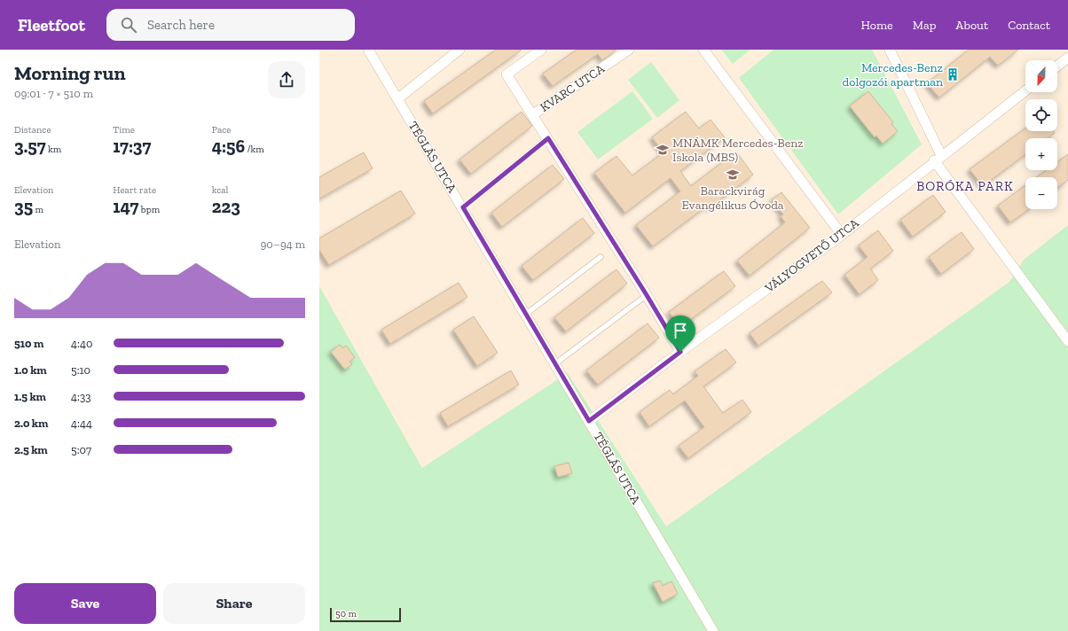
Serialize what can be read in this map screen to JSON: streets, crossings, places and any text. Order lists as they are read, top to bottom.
{
  "streets": {
    "street": ["KVARC UTCA", "TÉGLÁS UTCA", "VÁLYOGVETŐ UTCA"]
  },
  "crossings": [
    ["TÉGLÁS UTCA", "VÁLYOGVETŐ UTCA"]
  ],
  "districts": ["BORÓKA PARK"],
  "places": {
    "building": ["Mercedes-Benz dolgozói apartman"],
    "school or university": ["MNÁMK Mercedes-Benz Iskola (MBS)", "Barackvirág Evangélikus Óvoda"]
  },
  "scale_bar": "50 m",
  "north": "bottom",
  "page": {
    "header": "Fleetfoot",
    "search": "Search here",
    "nav": [
      "Home",
      "Map",
      "About",
      "Contact"
    ],
    "heading": ["Morning run", "09:01 · 7 × 510 m"],
    "map_buttons": ["+", "−"],
    "stats": [
      ["Distance", "3.57 km"],
      ["Time", "17:37"],
      ["Pace", "4:56 /km"],
      ["Elevation", "35 m"],
      ["Heart rate", "147 bpm"],
      ["kcal", "223"]
    ],
    "chart": ["Elevation", "90–94 m"],
    "list": [
      {
        "name": "510 m",
        "note": "4:40"
      },
      {
        "name": "1.0 km",
        "note": "5:10"
      },
      {
        "name": "1.5 km",
        "note": "4:33"
      },
      {
        "name": "2.0 km",
        "note": "4:44"
      },
      {
        "name": "2.5 km",
        "note": "5:07"
      }
    ],
    "buttons": ["Save", "Share"],
    "scale": "50 m"
  }
}
